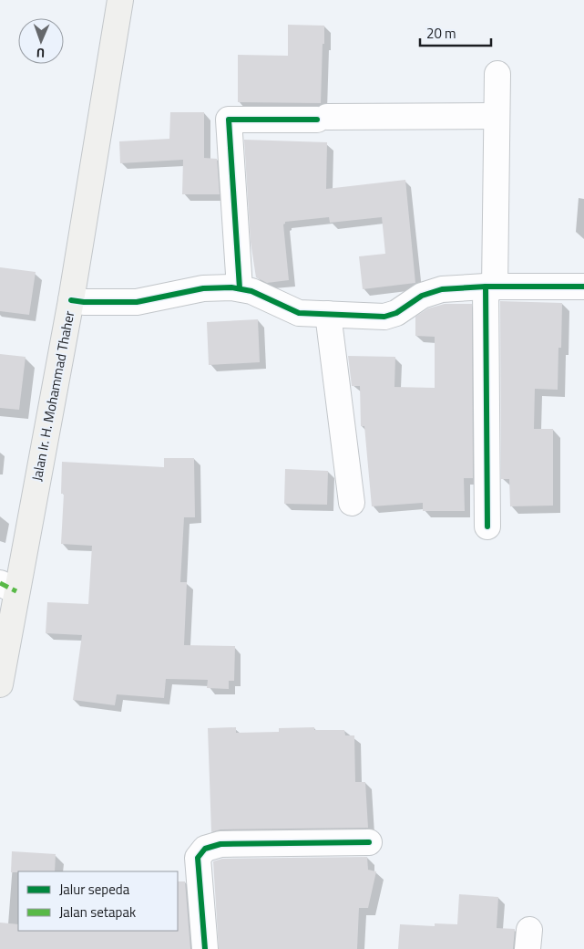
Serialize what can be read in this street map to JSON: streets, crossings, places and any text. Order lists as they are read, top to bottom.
{
  "streets": {
    "main road": ["Jalan Ir. H. Mohammad Thaher"]
  },
  "legend": ["Jalur sepeda", "Jalan setapak"],
  "scale_bar": "20 m",
  "north": "bottom"
}
